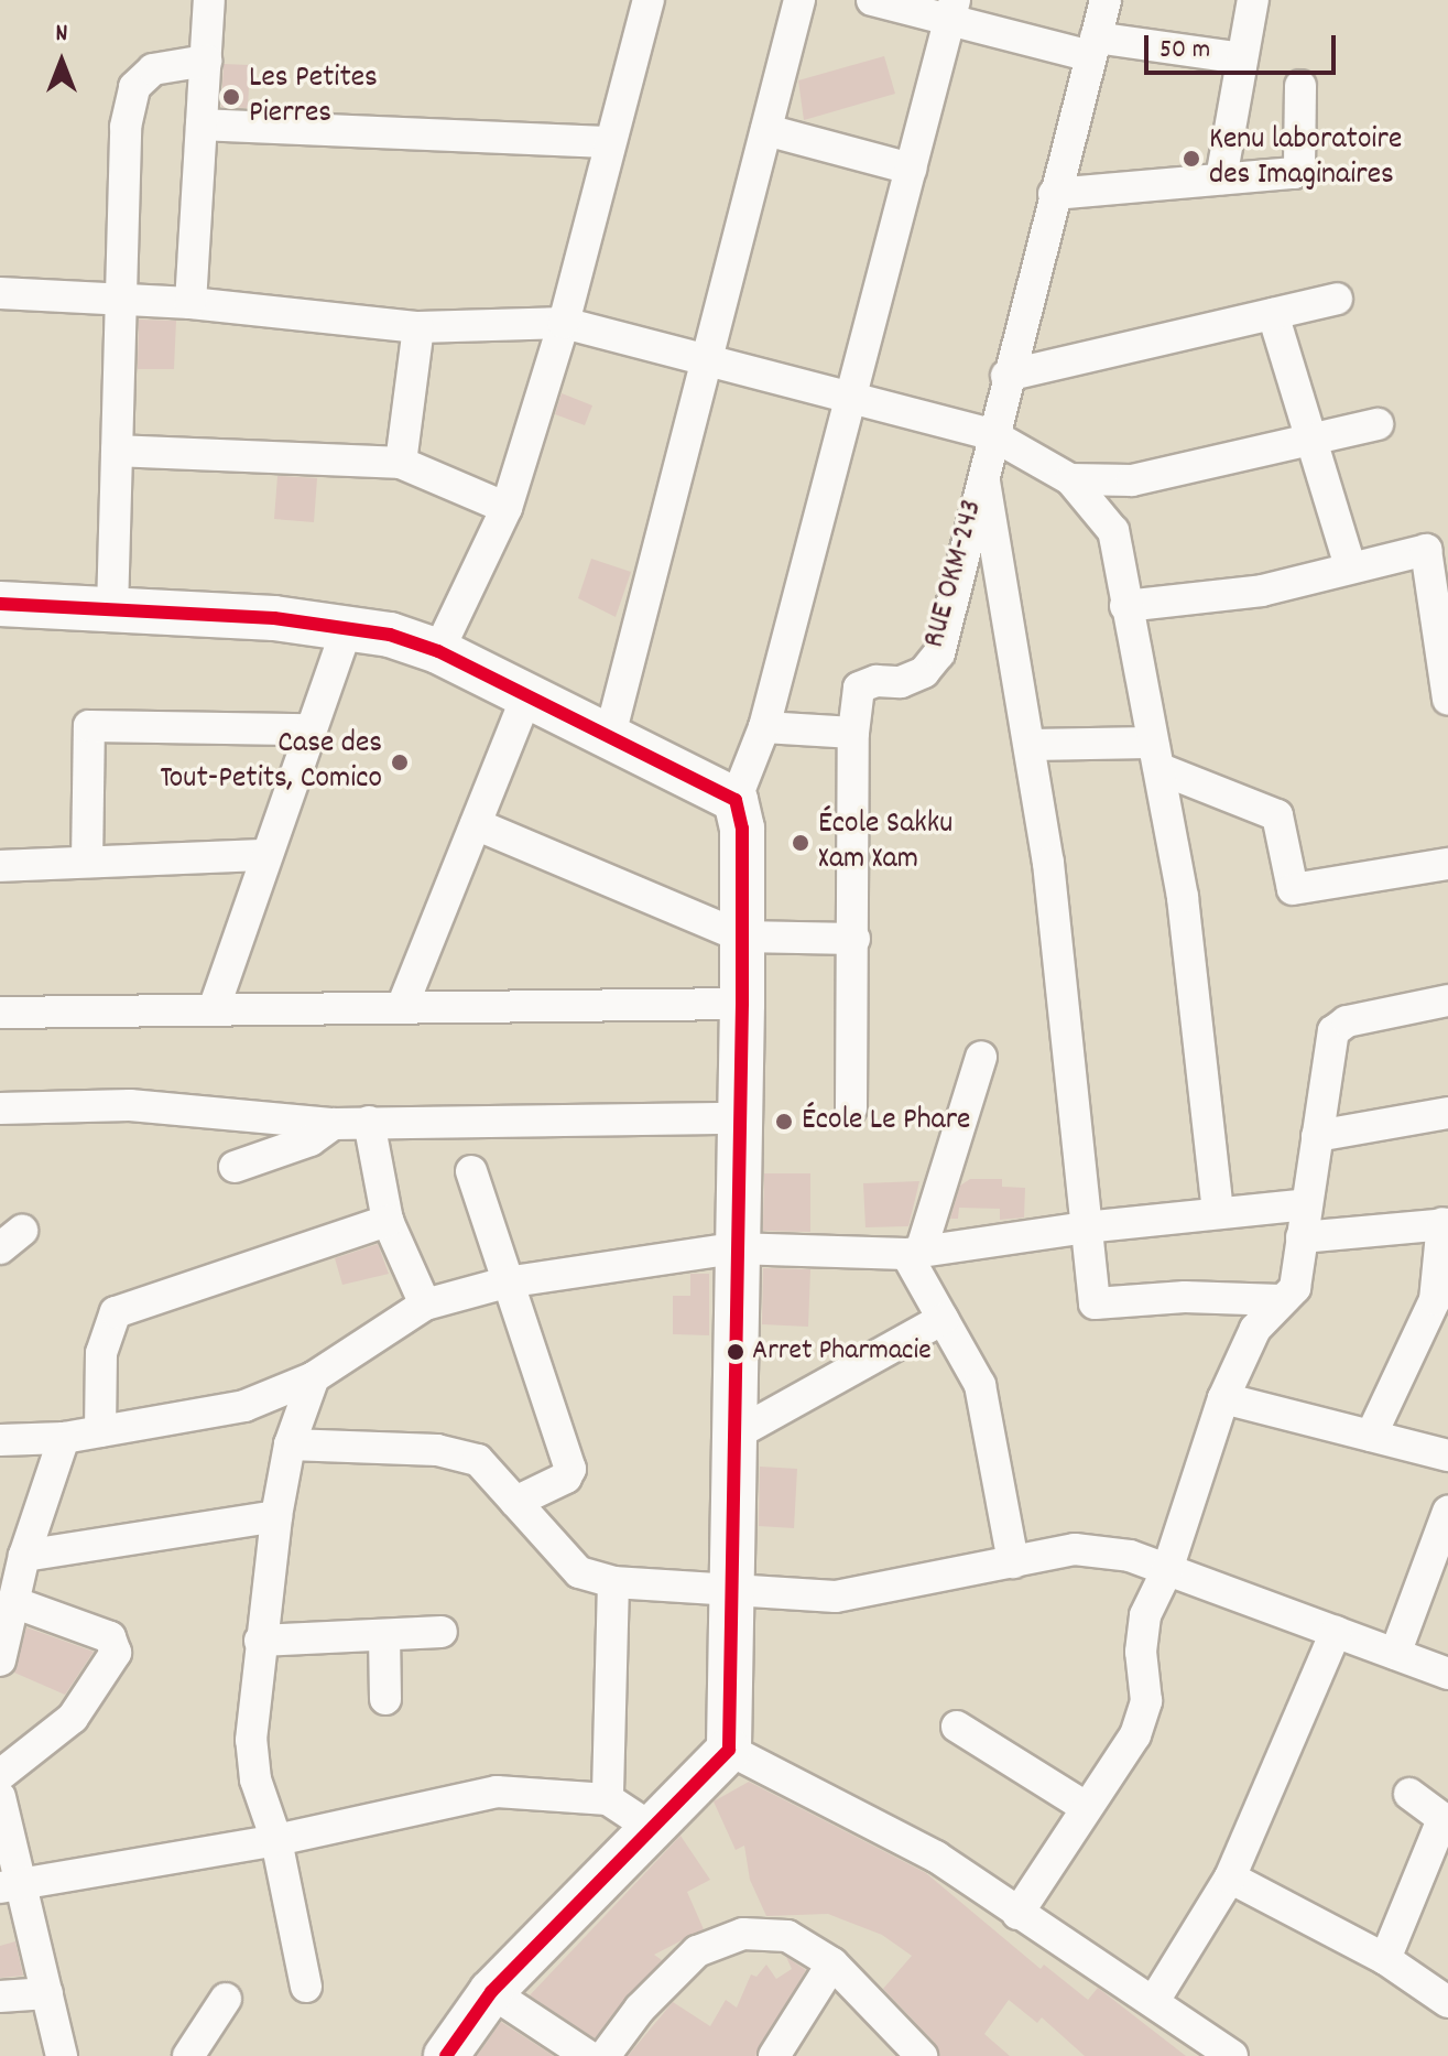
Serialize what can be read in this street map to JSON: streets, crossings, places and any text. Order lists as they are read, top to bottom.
{
  "streets": {
    "street": ["RUE OKM-243"]
  },
  "places": [
    "Les Petites Pierres",
    "Kenu laboratoire des Imaginaires",
    "Case des Tout-Petits, Comico",
    "École Sakku Xam Xam",
    "École Le Phare",
    "Arret Pharmacie"
  ],
  "scale_bar": "50 m",
  "north": "top"
}
